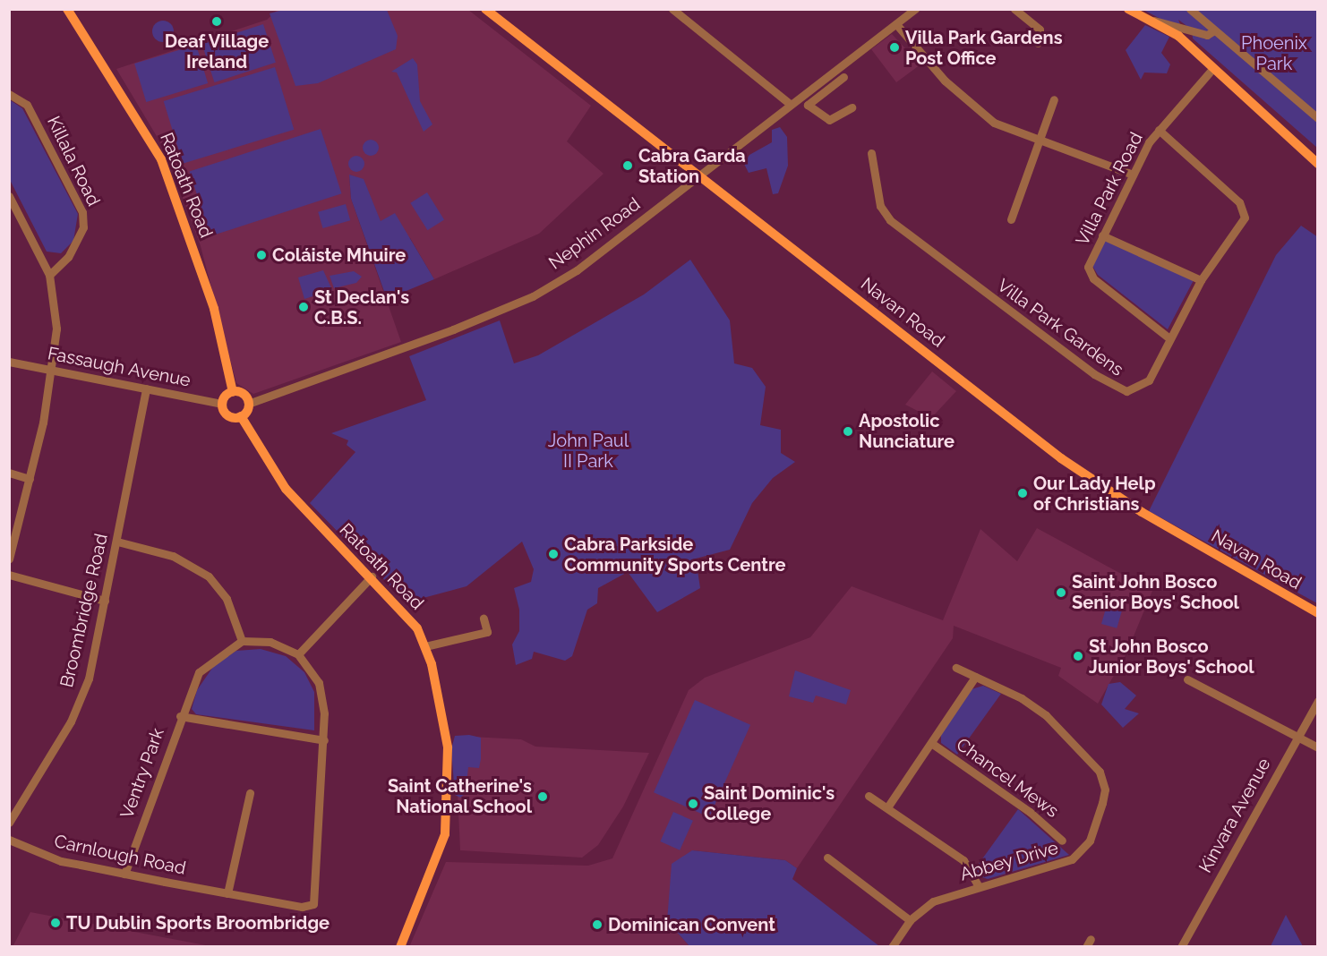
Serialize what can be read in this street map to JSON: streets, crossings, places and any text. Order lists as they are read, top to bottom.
{
  "streets": {
    "main road": ["Ratoath Road", "Navan Road"],
    "street": [
      "Killala Road",
      "Villa Park Road",
      "Nephin Road",
      "Villa Park Gardens",
      "Fassaugh Avenue",
      "Broombridge Road",
      "Ventry Park",
      "Chancel Mews",
      "Kinvara Avenue",
      "Carnlough Road",
      "Abbey Drive"
    ]
  },
  "crossings": [
    ["Ratoath Road", "Nephin Road"],
    ["Ratoath Road", "Fassaugh Avenue"],
    ["Villa Park Road", "Villa Park Gardens"],
    ["Nephin Road", "Navan Road"],
    ["Nephin Road", "Fassaugh Avenue"],
    ["Fassaugh Avenue", "Broombridge Road"],
    ["Ventry Park", "Carnlough Road"]
  ],
  "parks": ["Phoenix Park", "John Paul II Park"],
  "places": [
    "Deaf Village Ireland",
    "Villa Park Gardens Post Office",
    "Cabra Garda Station",
    "Coláiste Mhuire",
    "St Declan's C.B.S.",
    "Apostolic Nunciature",
    "Our Lady Help of Christians",
    "Cabra Parkside Community Sports Centre",
    "Saint John Bosco Senior Boys' School",
    "St John Bosco Junior Boys' School",
    "Saint Catherine's National School",
    "Saint Dominic's College",
    "TU Dublin Sports Broombridge",
    "Dominican Convent"
  ]
}
